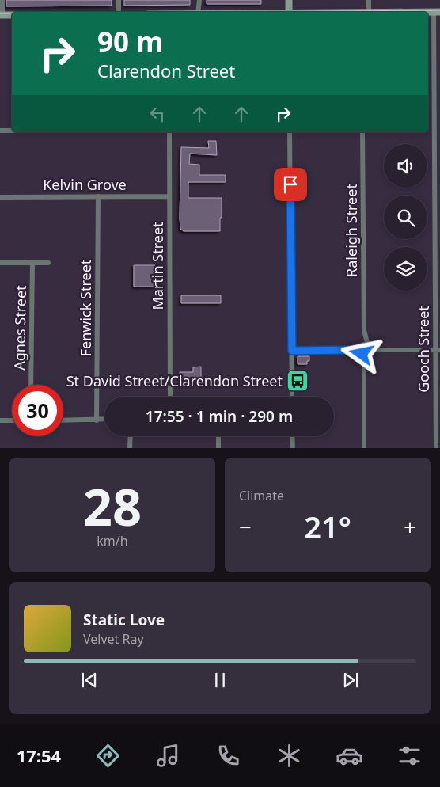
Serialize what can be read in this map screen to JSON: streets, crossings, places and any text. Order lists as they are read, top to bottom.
{
  "streets": {
    "street": [
      "Kelvin Grove",
      "Raleigh Street",
      "Martin Street",
      "Fenwick Street",
      "Agnes Street",
      "Gooch Street"
    ]
  },
  "crossings": [
    ["Kelvin Grove", "Martin Street"],
    ["Kelvin Grove", "Fenwick Street"]
  ],
  "places": {
    "bus stop": ["St David Street/Clarendon Street"]
  },
  "page": {
    "turn": ["90 m", "Clarendon Street"],
    "limit": "30",
    "trip": "17:55 · 1 min · 290 m",
    "tile": [
      ["28", "km/h"],
      "Climate"
    ],
    "heat": ["−", "21°", "+"],
    "song": ["Static Love", "Velvet Ray"],
    "tabs": "17:54"
  }
}
